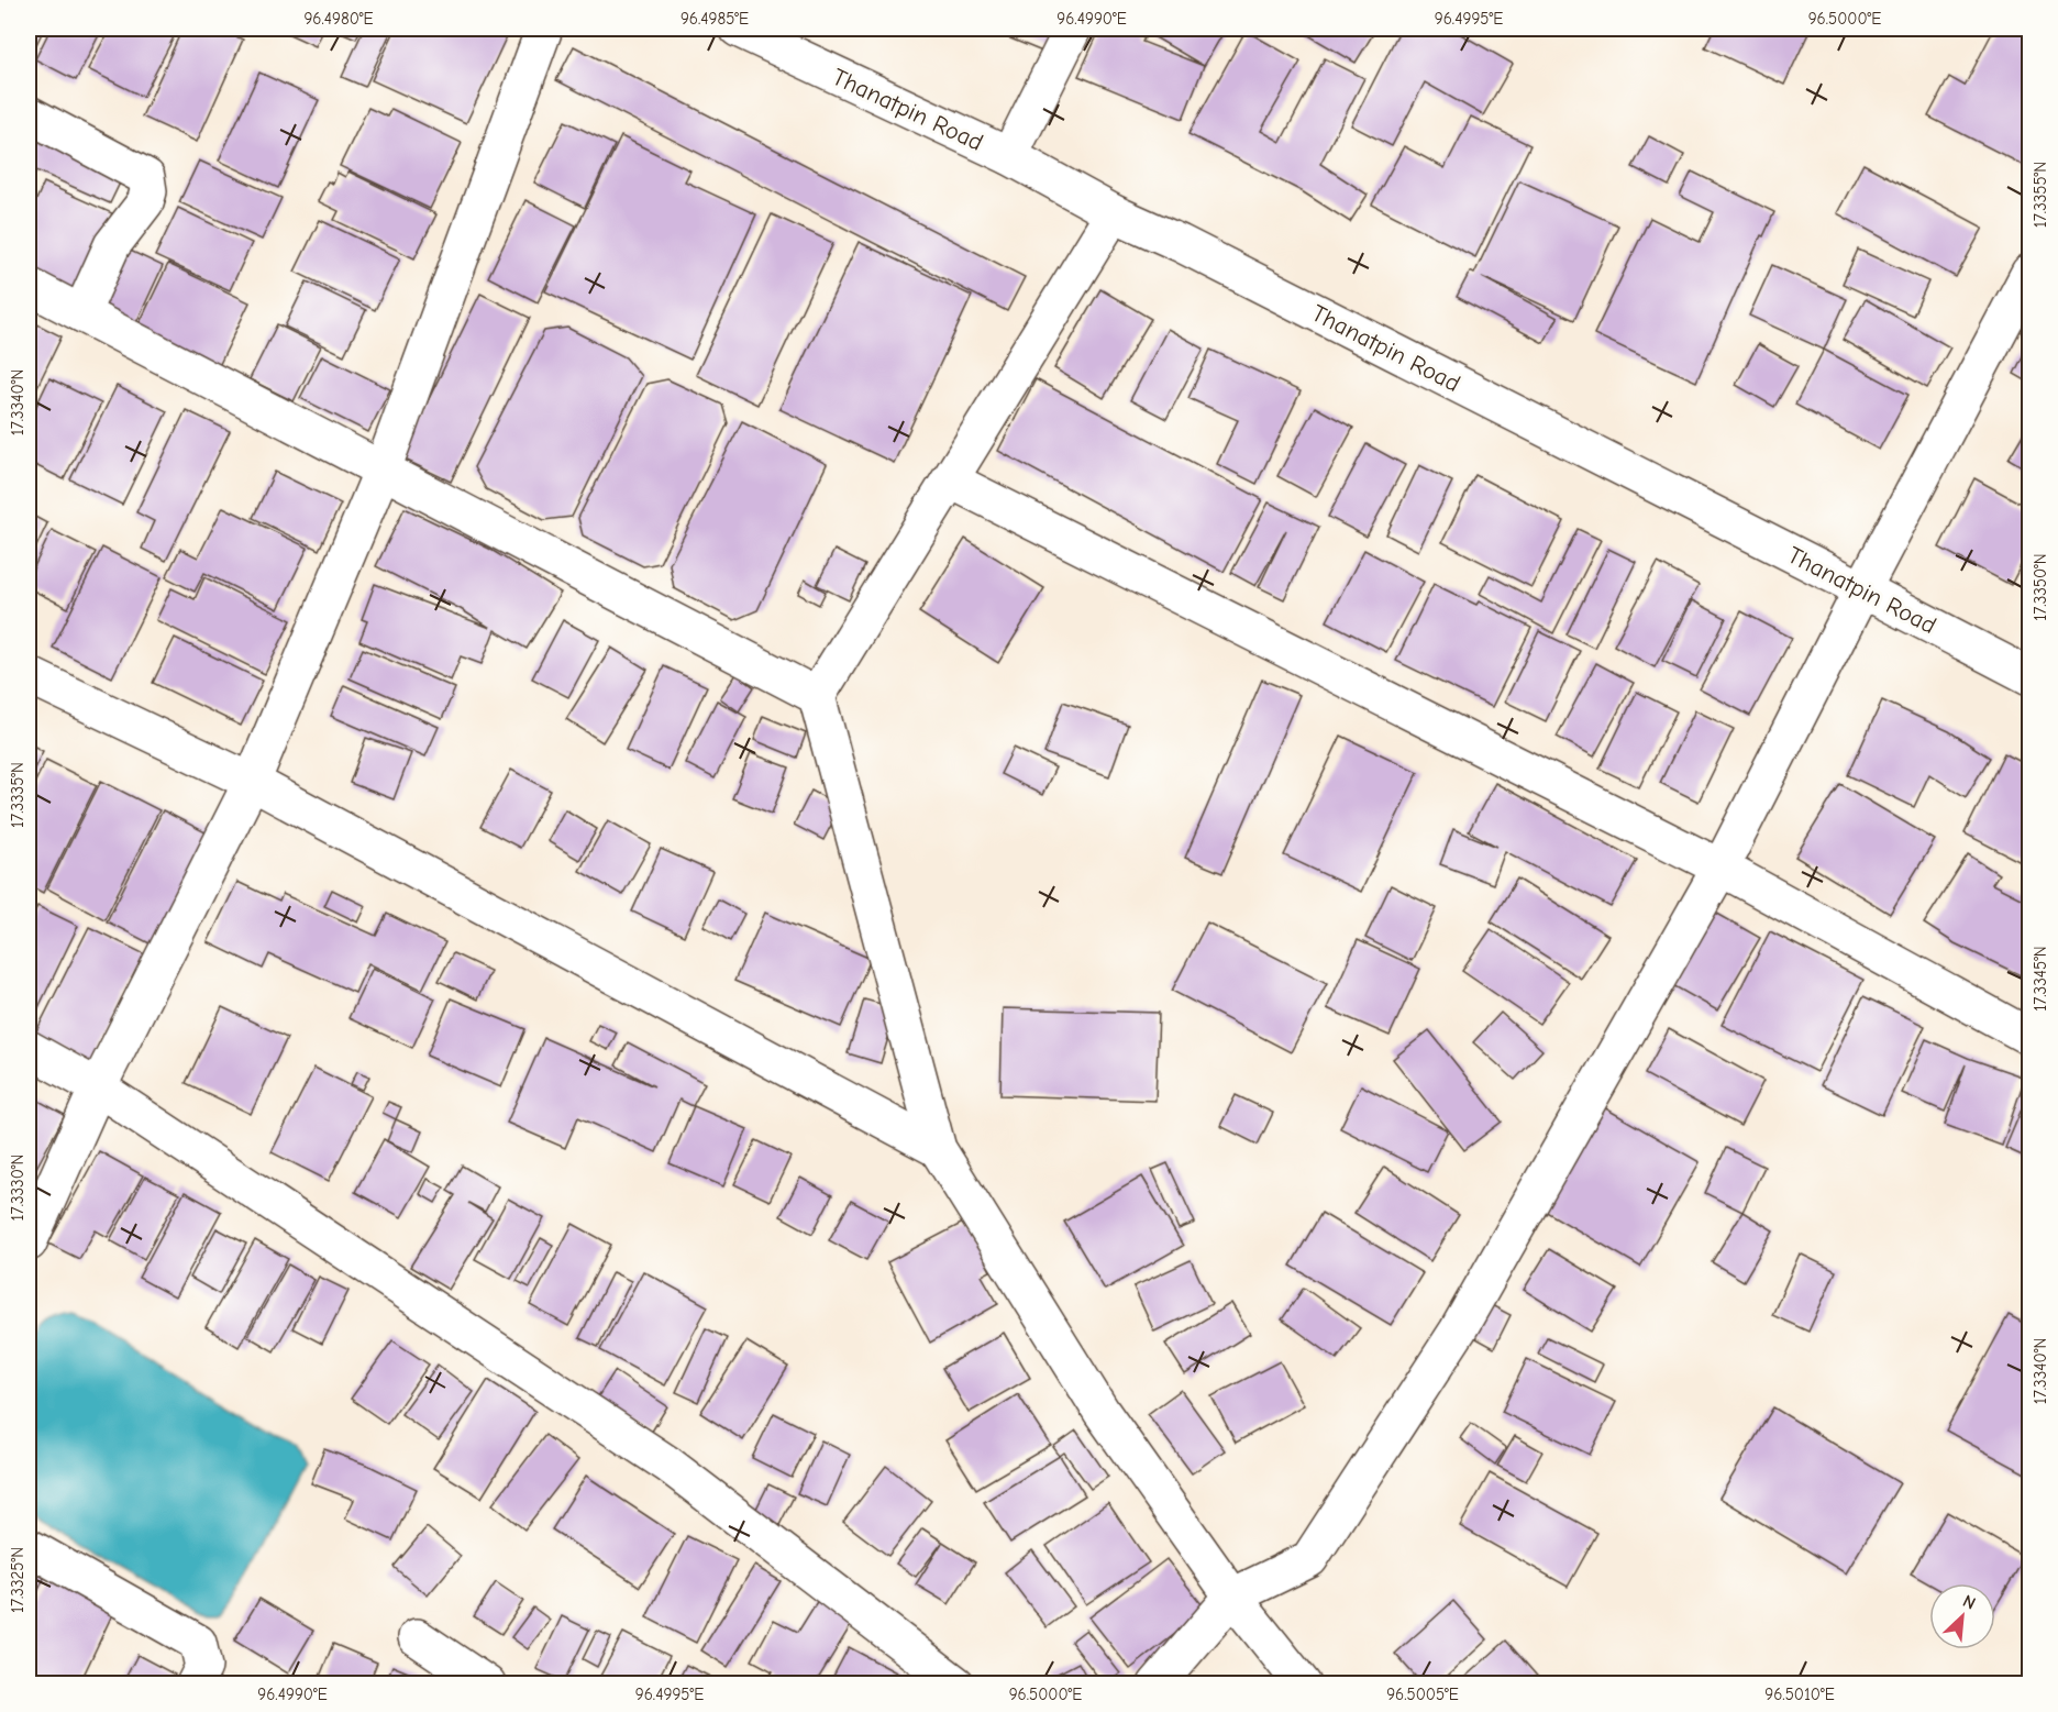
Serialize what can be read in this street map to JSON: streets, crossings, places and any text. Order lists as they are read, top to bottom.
{
  "streets": {
    "street": ["Thanatpin Road"]
  },
  "north": "top right",
  "coordinates": [
    "96.4980°E",
    "96.4985°E",
    "96.4990°E",
    "96.4995°E",
    "96.5000°E",
    "17.3355°N",
    "17.3340°N",
    "17.3350°N",
    "17.3335°N",
    "17.3345°N",
    "17.3330°N",
    "17.3325°N",
    "96.5005°E",
    "96.5010°E"
  ]
}
